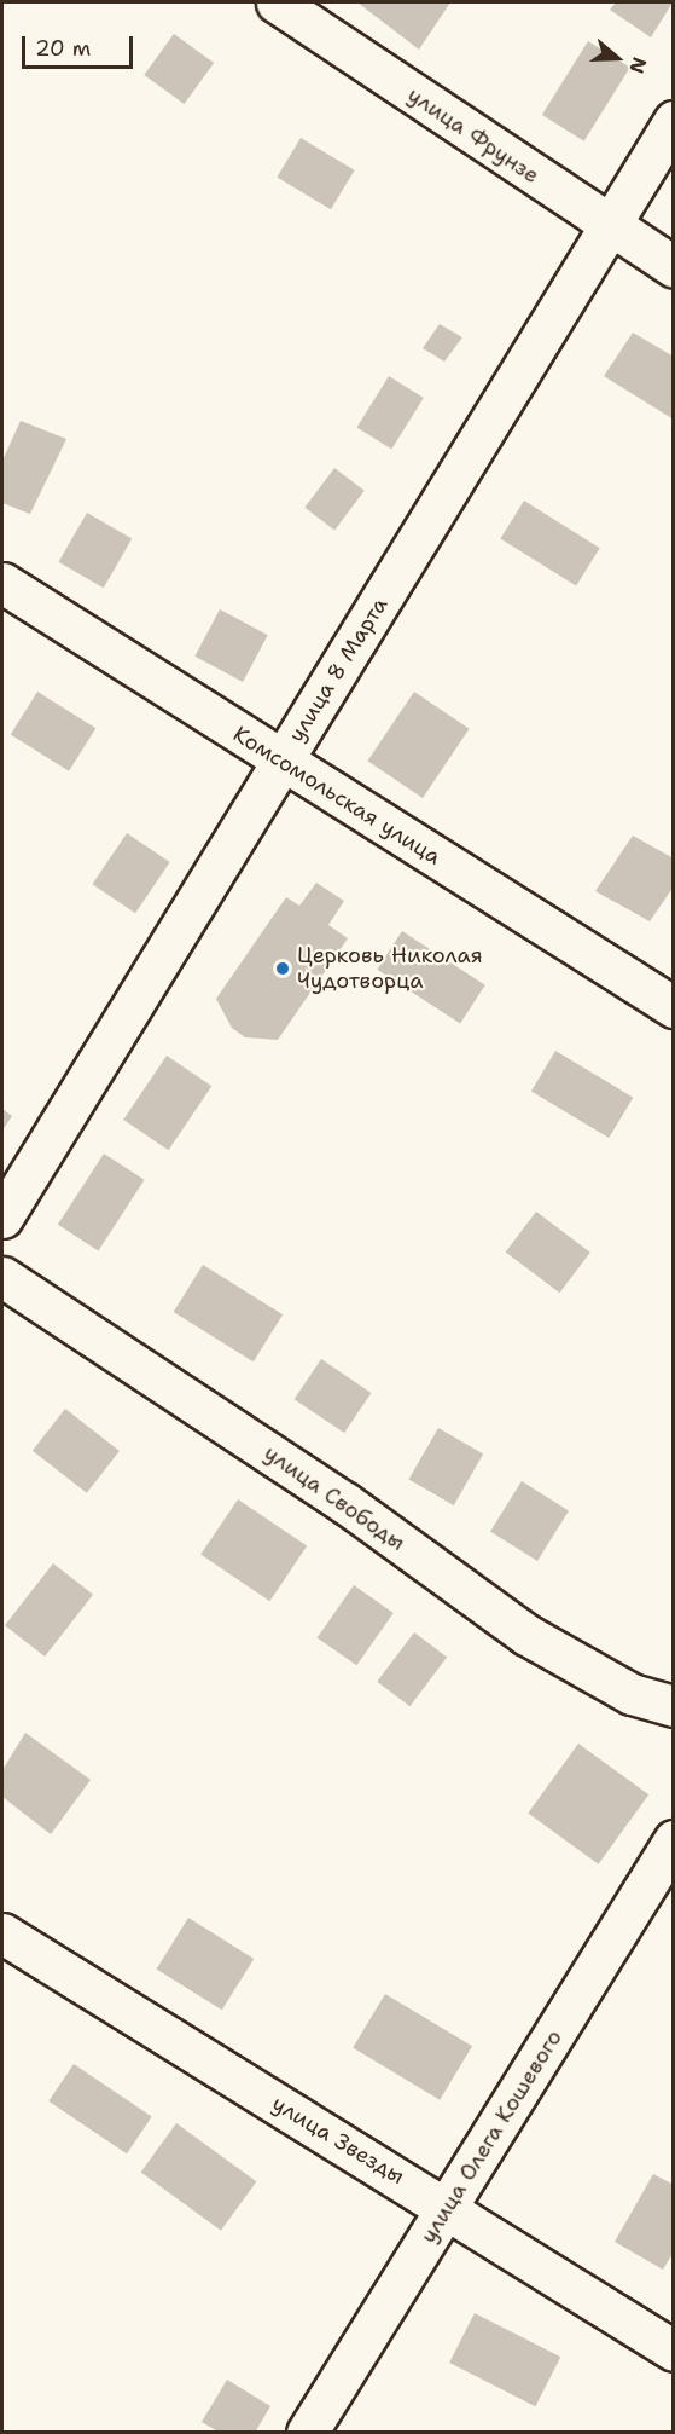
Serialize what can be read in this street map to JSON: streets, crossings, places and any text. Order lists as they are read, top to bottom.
{
  "streets": {
    "street": [
      "улица Фрунзе",
      "улица 8 Марта",
      "Комсомольская улица",
      "улица Свободы",
      "улица Олега Кошевого",
      "улица Звезды"
    ]
  },
  "crossings": [
    ["улица Фрунзе", "улица 8 Марта"],
    ["улица 8 Марта", "Комсомольская улица"],
    ["улица Олега Кошевого", "улица Звезды"]
  ],
  "places": ["Церковь Николая Чудотворца"],
  "scale_bar": "20 m",
  "north": "right"
}
